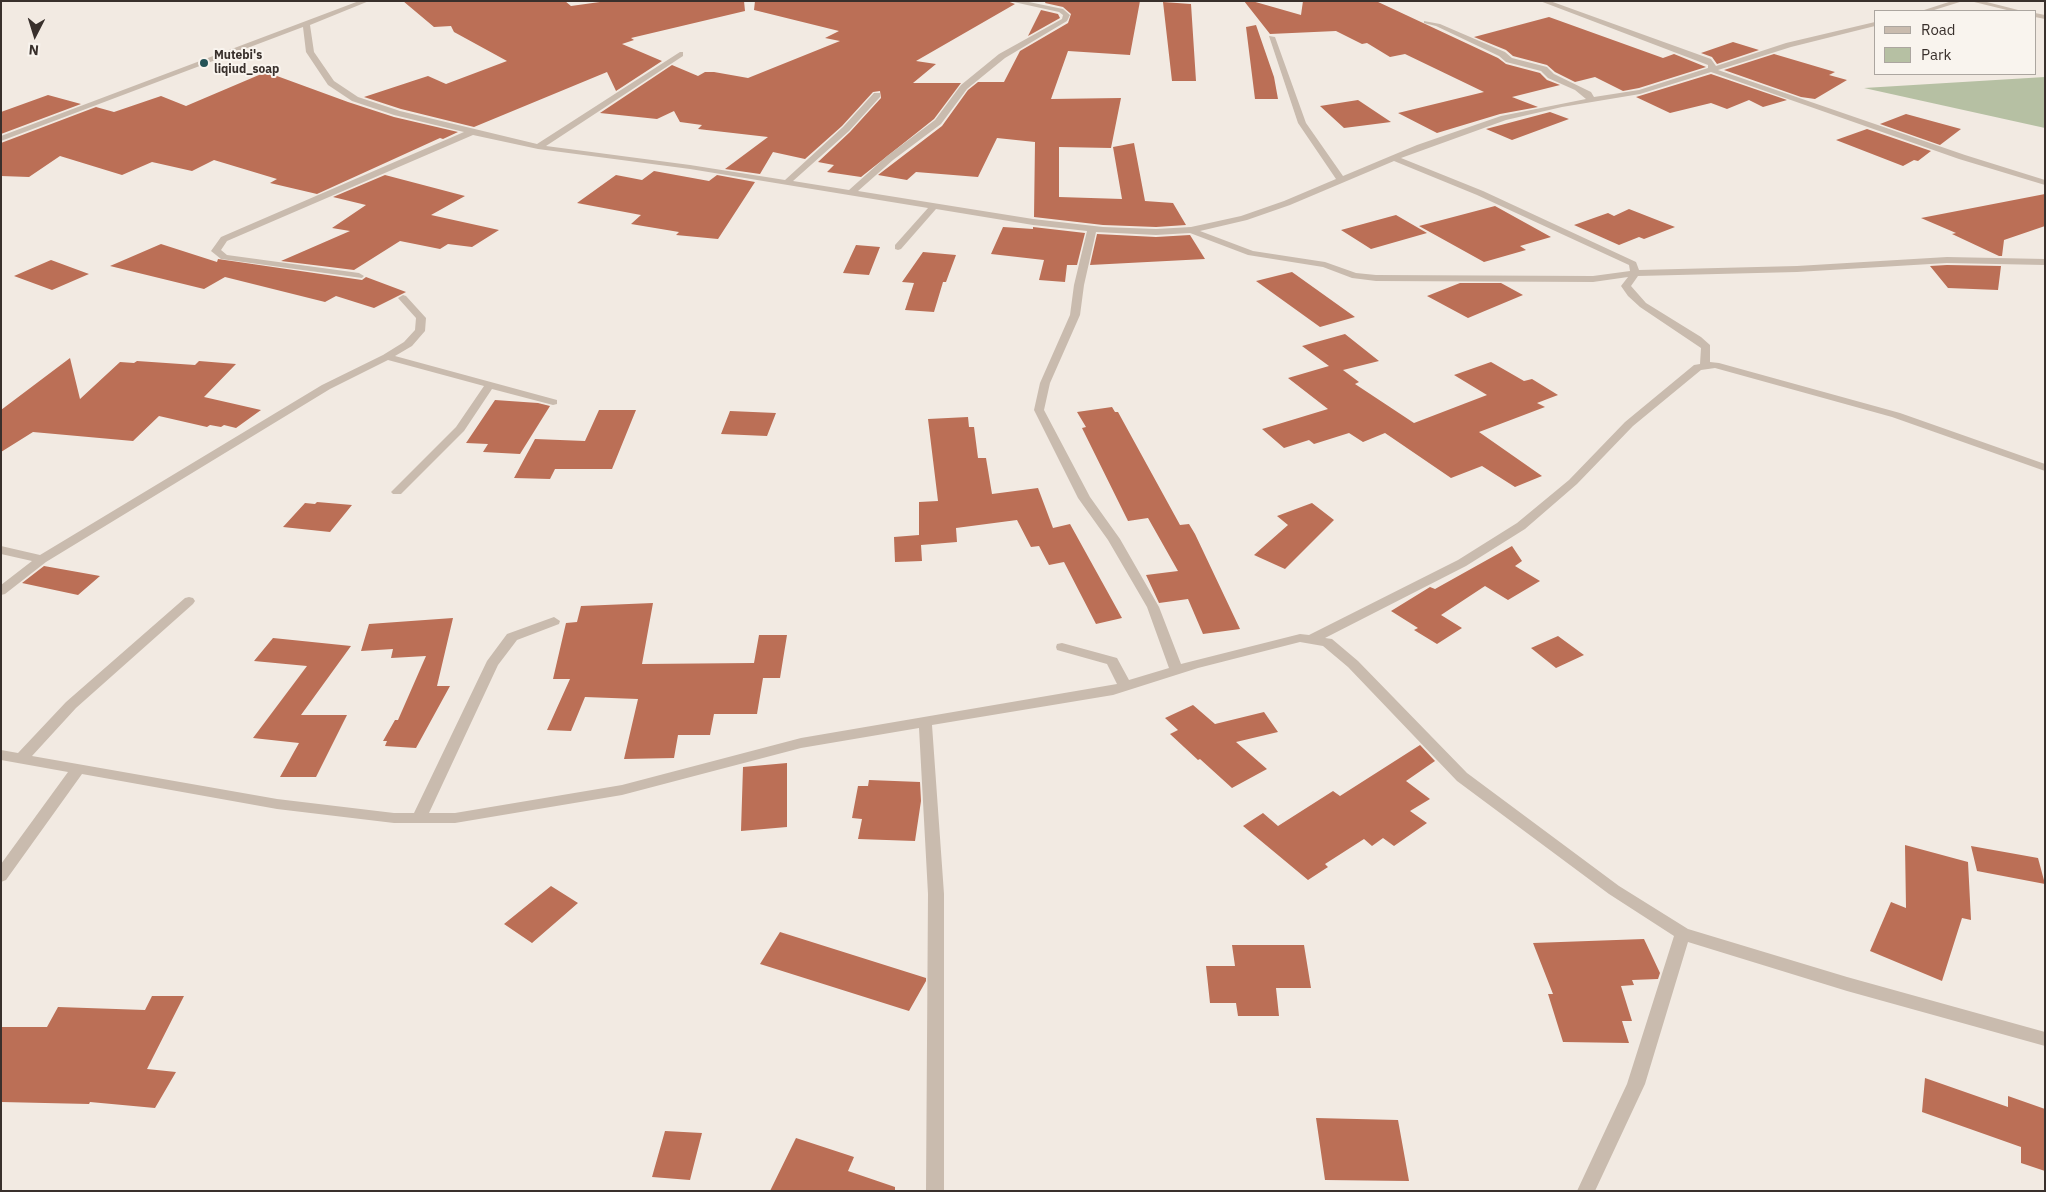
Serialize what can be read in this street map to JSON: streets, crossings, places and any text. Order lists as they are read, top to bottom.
{
  "places": ["Mutebi's liqiud_soap"],
  "legend": ["Road", "Park"],
  "north": "bottom"
}
